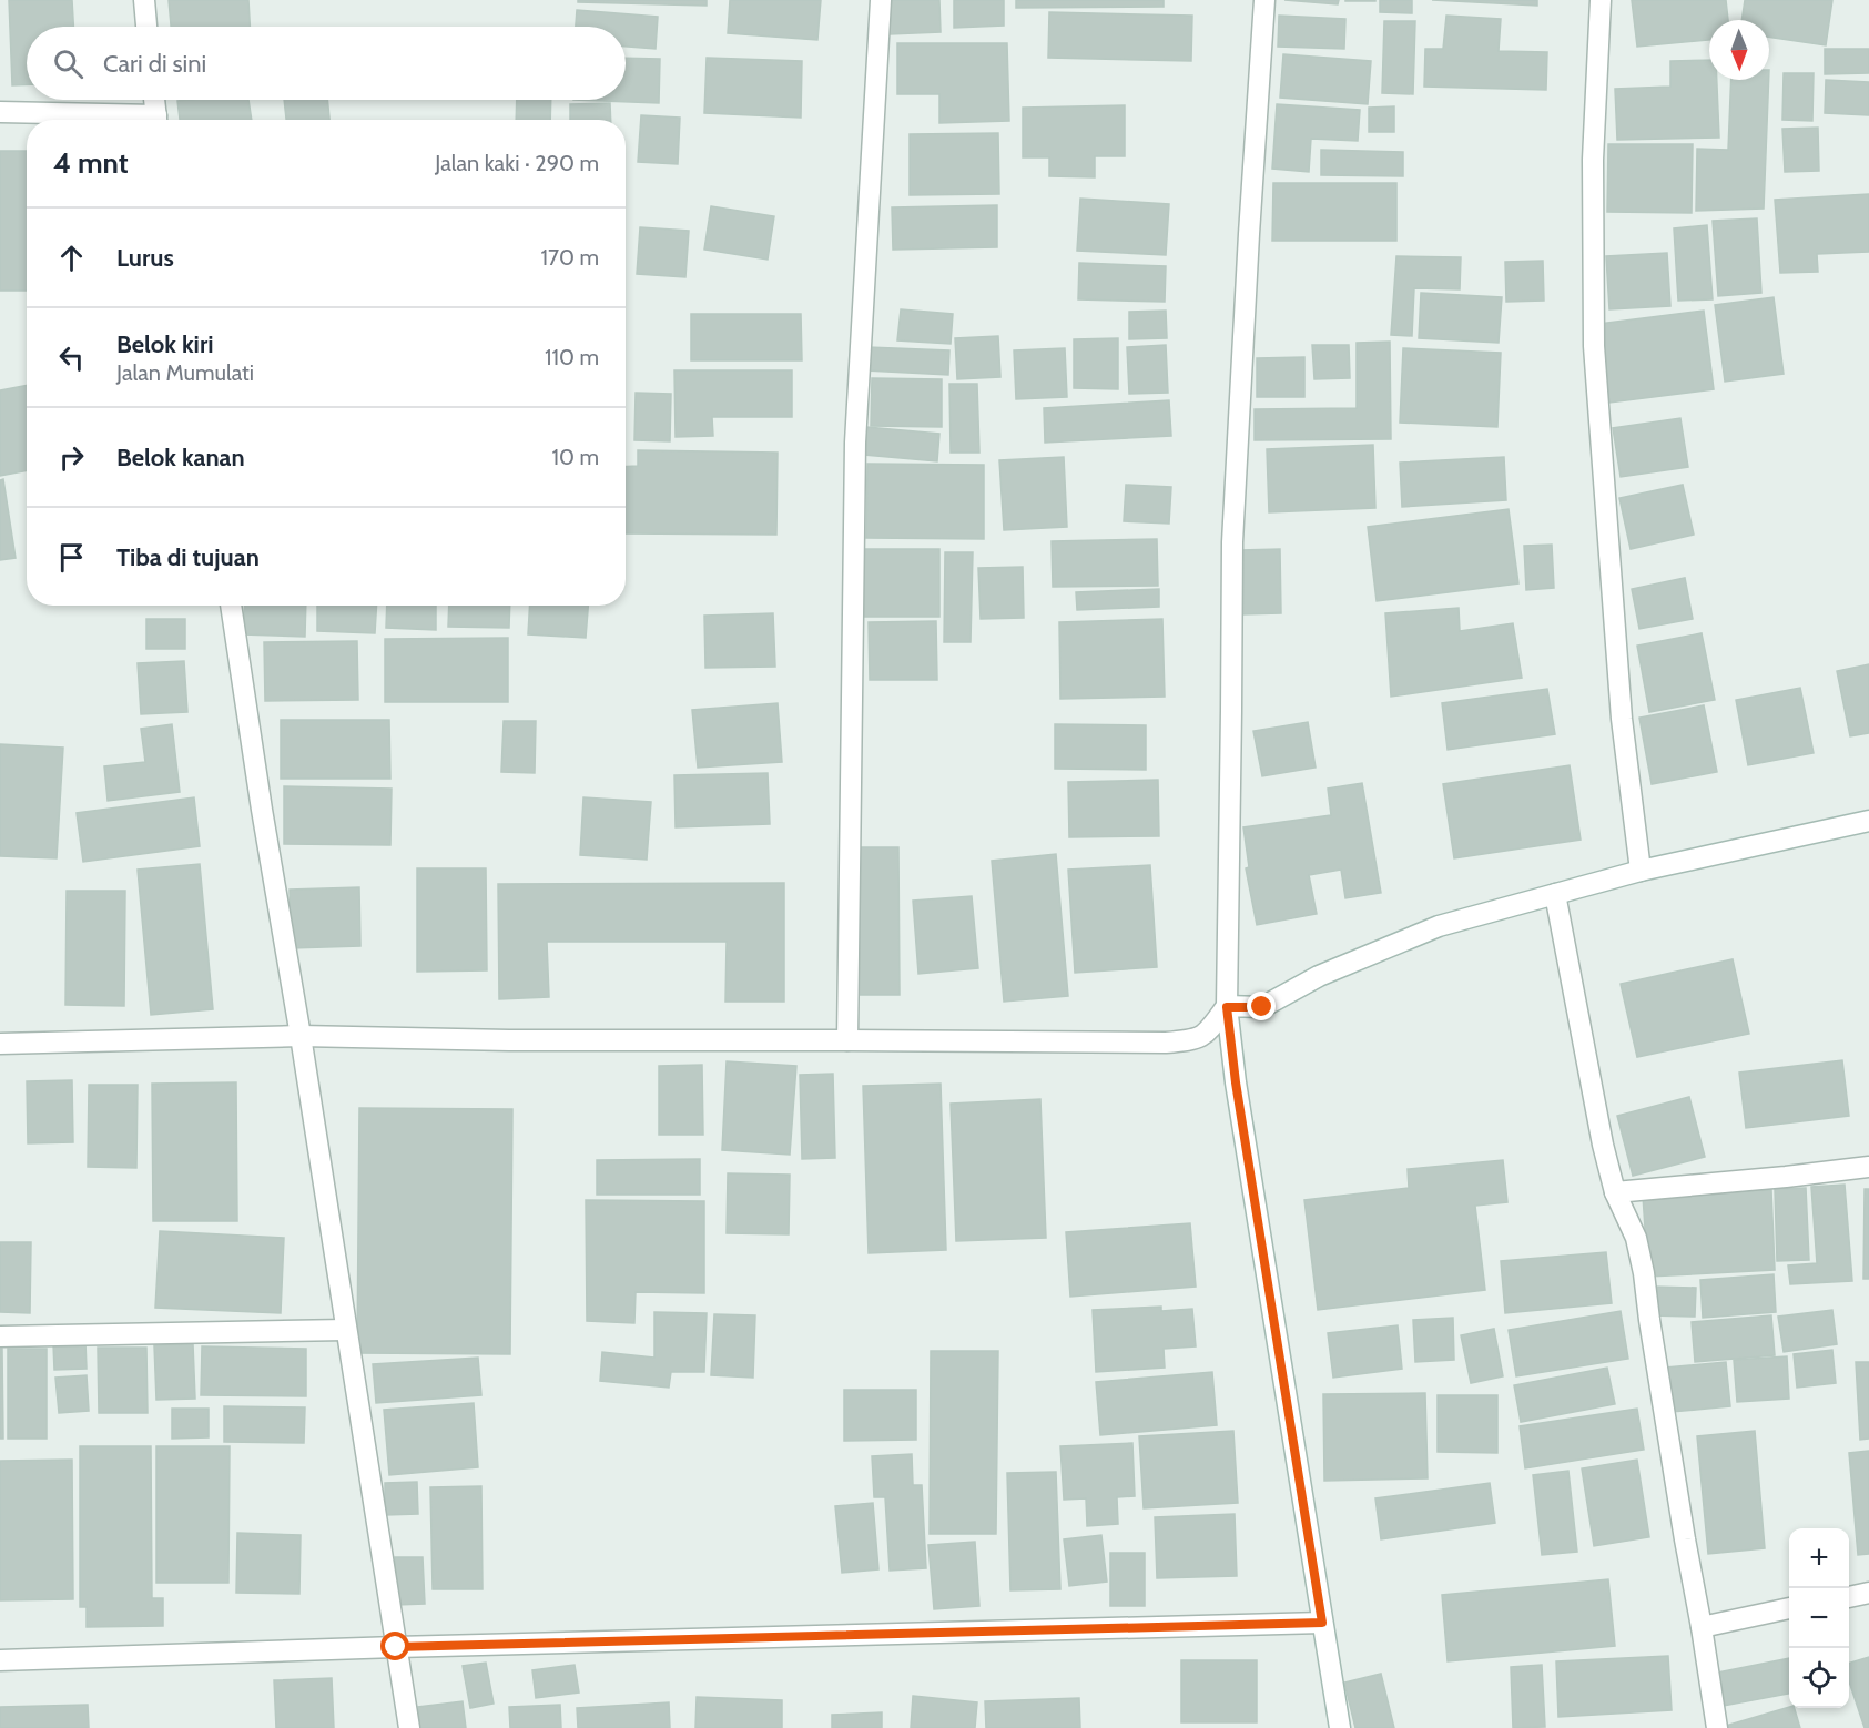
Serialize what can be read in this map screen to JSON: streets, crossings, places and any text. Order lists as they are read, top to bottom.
{
  "north": "bottom",
  "page": {
    "search": "Cari di sini",
    "heading": ["4 mnt", "Jalan kaki · 290 m"],
    "list": [
      ["Lurus", "170 m"],
      ["Belok kiri", "Jalan Mumulati", "110 m"],
      ["Belok kanan", "10 m"],
      "Tiba di tujuan"
    ],
    "map_buttons": ["+", "−"]
  }
}
